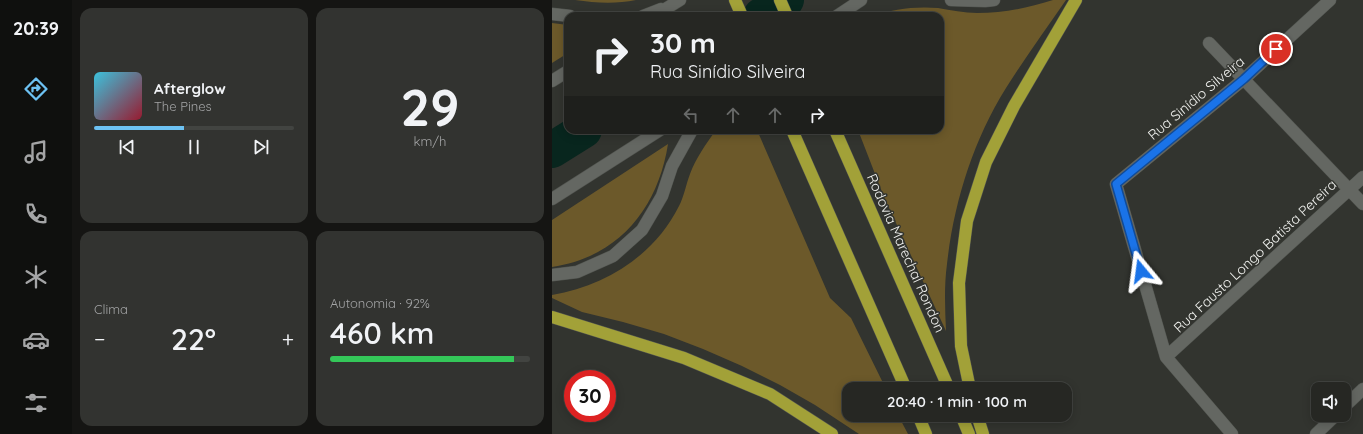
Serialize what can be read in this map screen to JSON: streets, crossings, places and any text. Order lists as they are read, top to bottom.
{
  "streets": {
    "highway": ["Rodovia Marechal Rondon"],
    "street": ["Rua Sinídio Silveira", "Rua Fausto Longo Batista Pereira"]
  },
  "crossings": [
    ["Rua Sinídio Silveira", "Rua Fausto Longo Batista Pereira"]
  ],
  "page": {
    "tabs": "20:39",
    "tile": [
      ["29", "km/h"],
      "Clima",
      ["Autonomia · 92%", "460 km"]
    ],
    "turn": ["30 m", "Rua Sinídio Silveira"],
    "song": ["Afterglow", "The Pines"],
    "heat": ["−", "22°", "+"],
    "limit": "30",
    "trip": "20:40 · 1 min · 100 m"
  }
}
